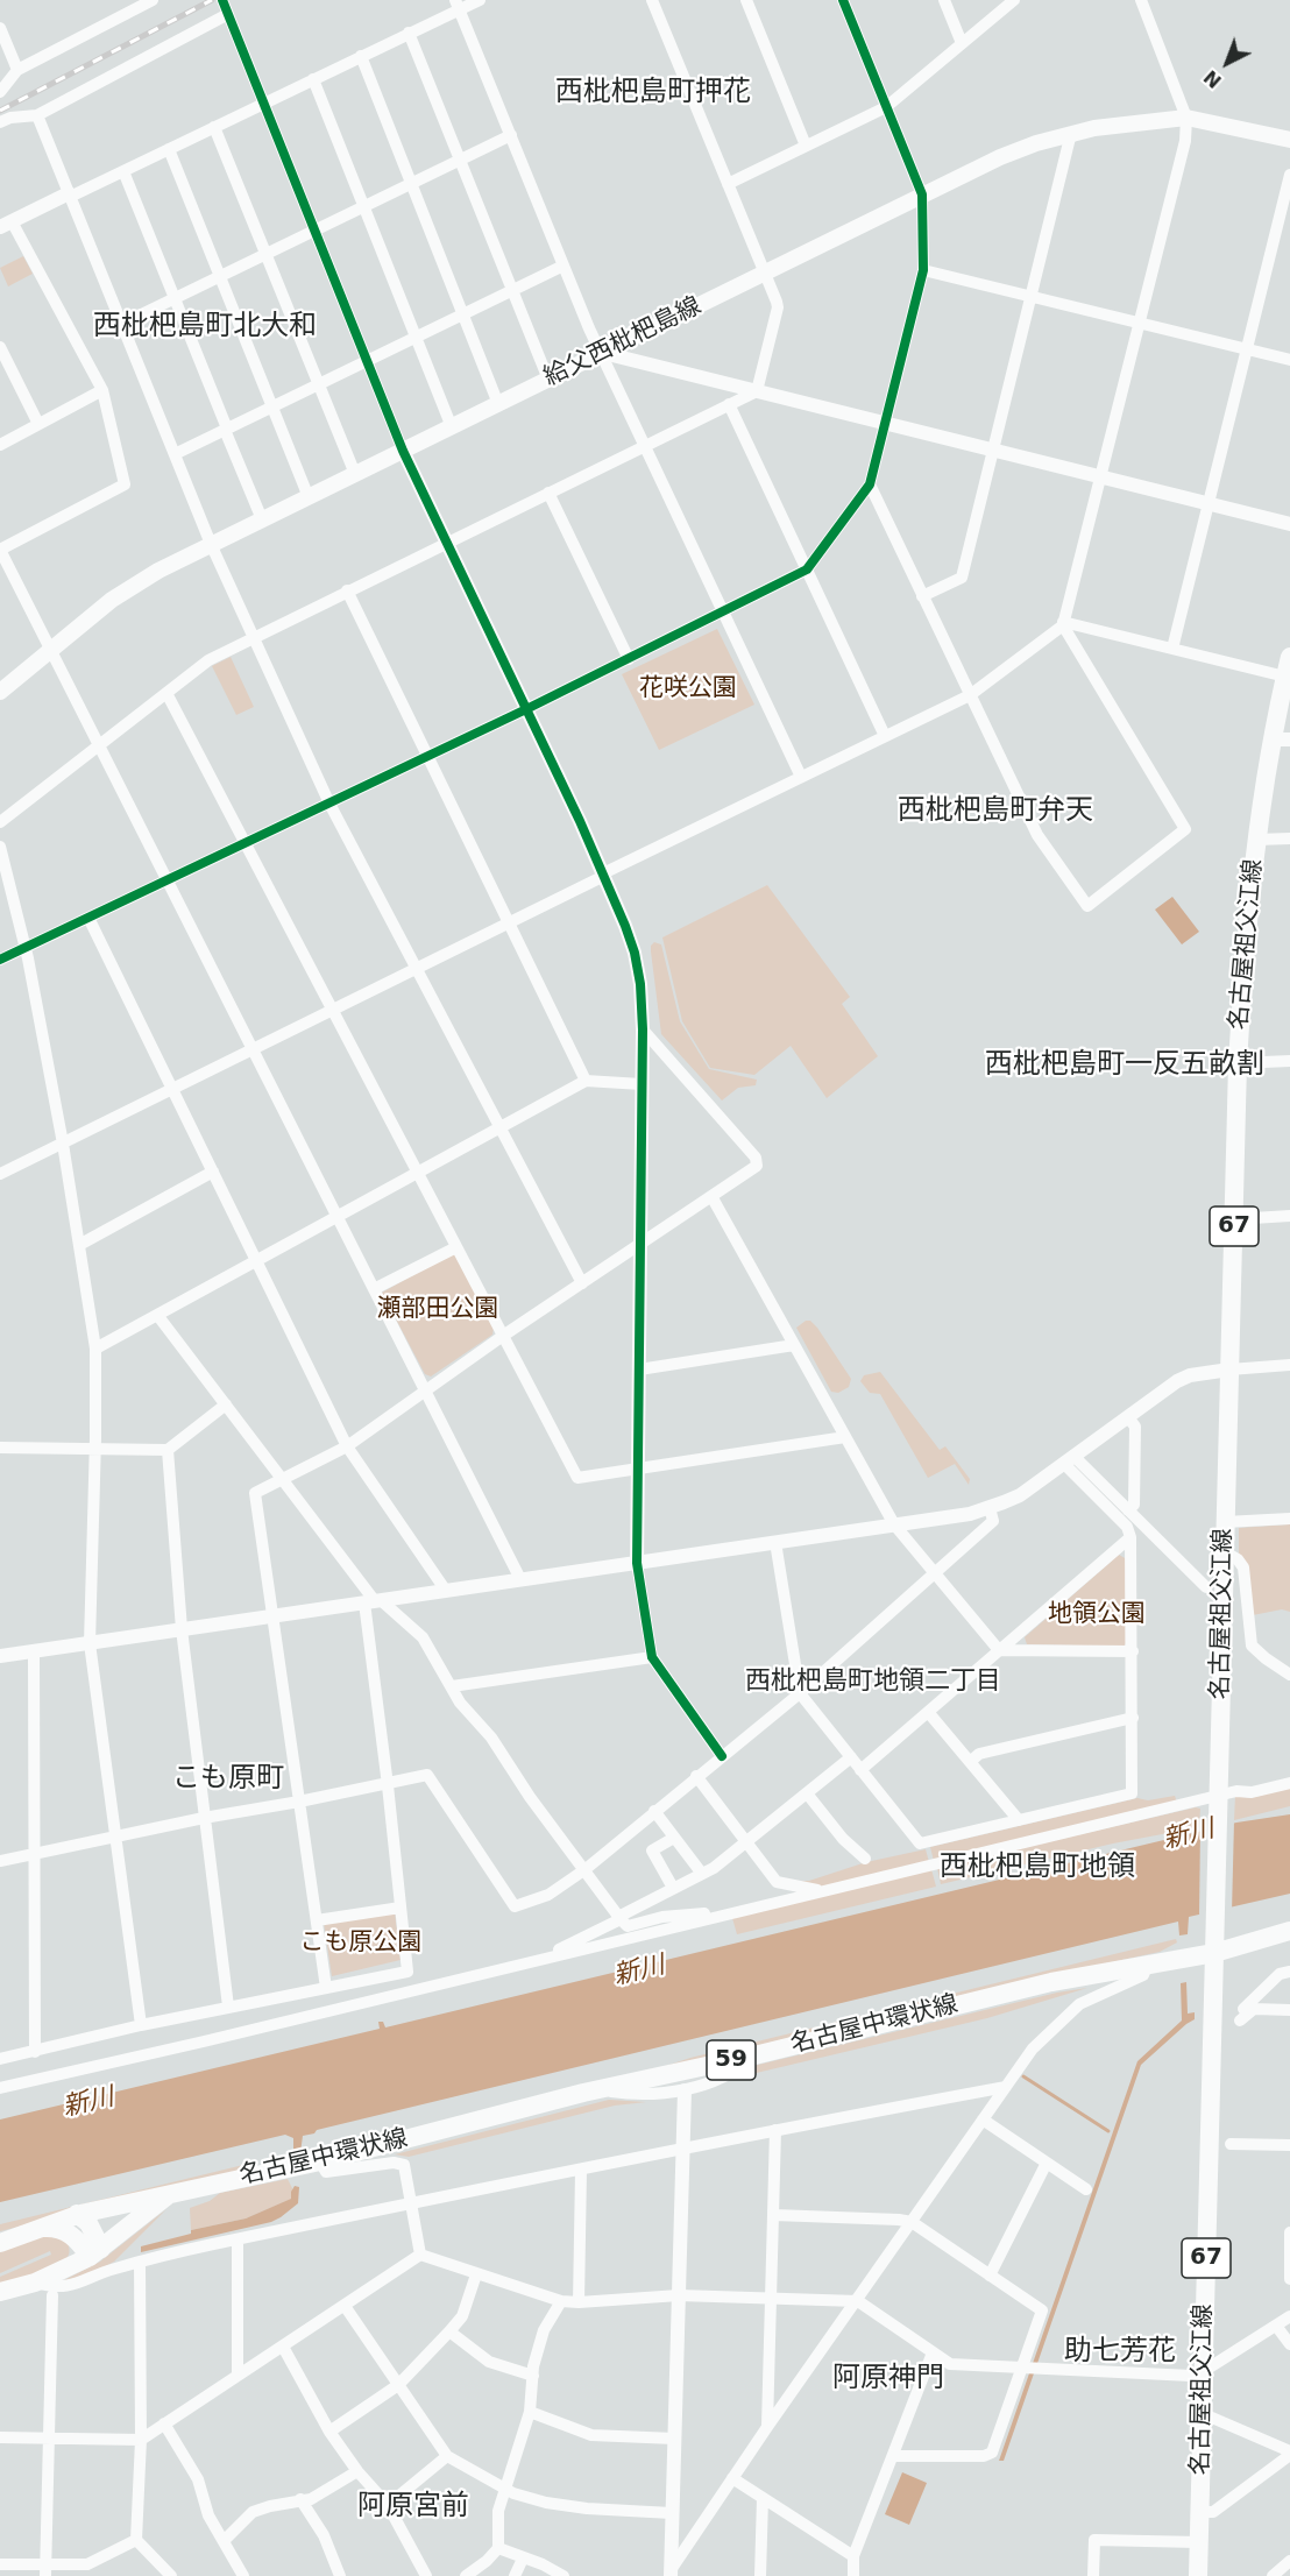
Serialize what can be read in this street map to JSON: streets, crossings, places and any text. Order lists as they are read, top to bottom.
{
  "streets": {
    "main road": [
      "給父西枇杷島線",
      "名古屋祖父江線",
      "67",
      "名古屋中環状線",
      "59"
    ]
  },
  "crossings": [
    ["名古屋祖父江線", "名古屋中環状線"]
  ],
  "districts": [
    "西枇杷島町押花",
    "西枇杷島町北大和",
    "西枇杷島町弁天",
    "西枇杷島町一反五畝割",
    "西枇杷島町地領二丁目",
    "こも原町",
    "西枇杷島町地領",
    "助七芳花",
    "阿原神門",
    "阿原宮前"
  ],
  "water": ["新川"],
  "parks": [
    "花咲公園",
    "瀬部田公園",
    "地領公園",
    "こも原公園"
  ],
  "north": "bottom left"
}
